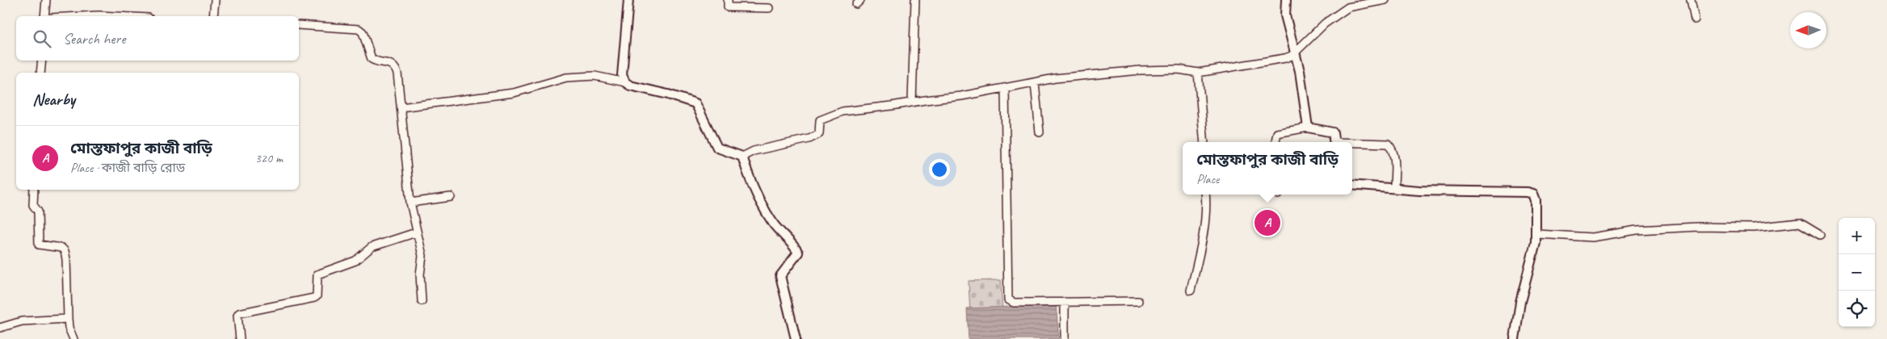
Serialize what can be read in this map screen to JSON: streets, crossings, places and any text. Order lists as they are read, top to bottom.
{
  "north": "left",
  "page": {
    "search": "Search here",
    "heading": "Nearby",
    "list": [
      {
        "mark": "A",
        "name": "মোস্তফাপুর কাজী বাড়ি",
        "note": "Place · কাজী বাড়ি রোড",
        "value": "320 m"
      }
    ],
    "popup": ["মোস্তফাপুর কাজী বাড়ি", "Place"],
    "pins": "A",
    "map_buttons": ["+", "−"]
  }
}
